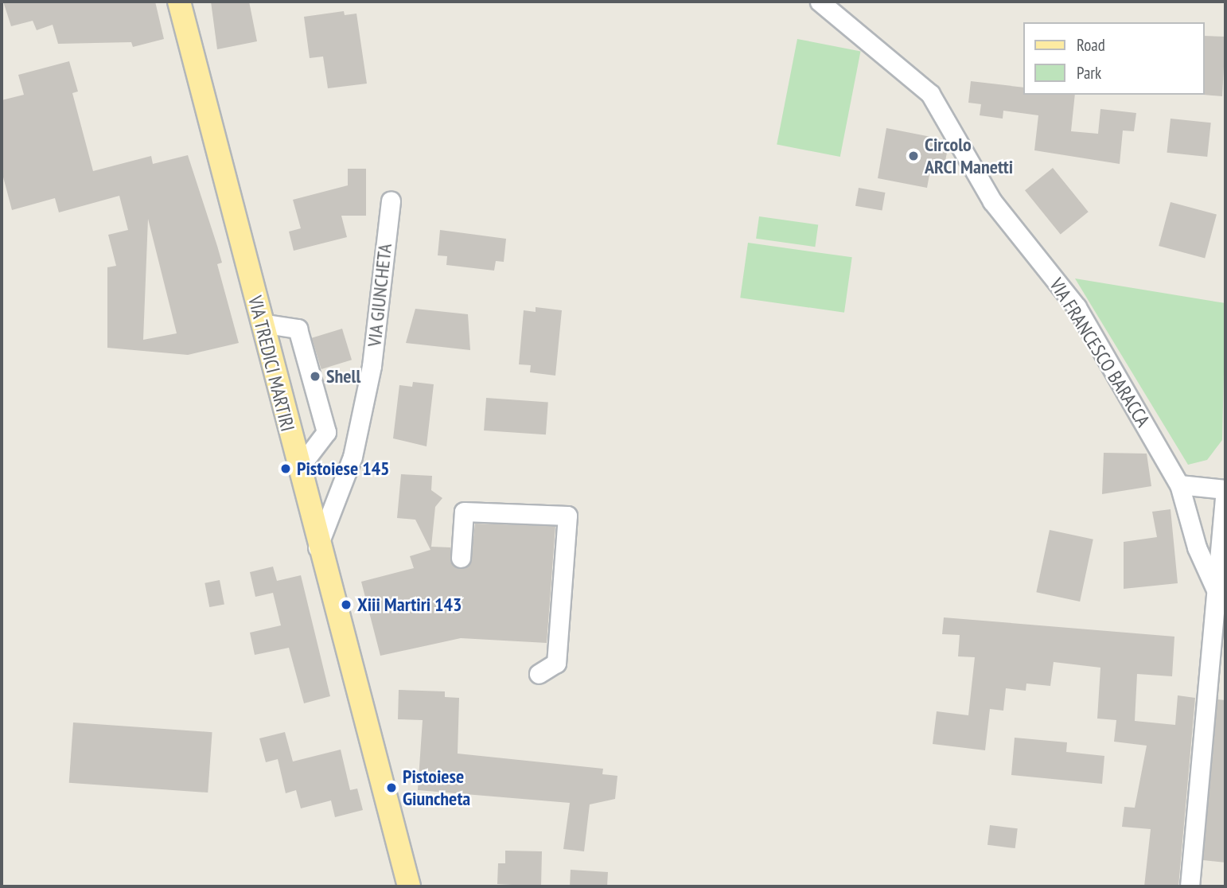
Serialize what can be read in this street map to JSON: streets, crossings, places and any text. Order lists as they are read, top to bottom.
{
  "streets": {
    "main road": ["VIA TREDICI MARTIRI"],
    "street": ["VIA GIUNCHETA", "VIA FRANCESCO BARACCA"]
  },
  "crossings": [
    ["VIA GIUNCHETA", "VIA TREDICI MARTIRI"]
  ],
  "places": [
    "Circolo ARCI Manetti",
    "Shell",
    "Pistoiese 145",
    "Xiii Martiri 143",
    "Pistoiese Giuncheta"
  ],
  "legend": ["Road", "Park"]
}
